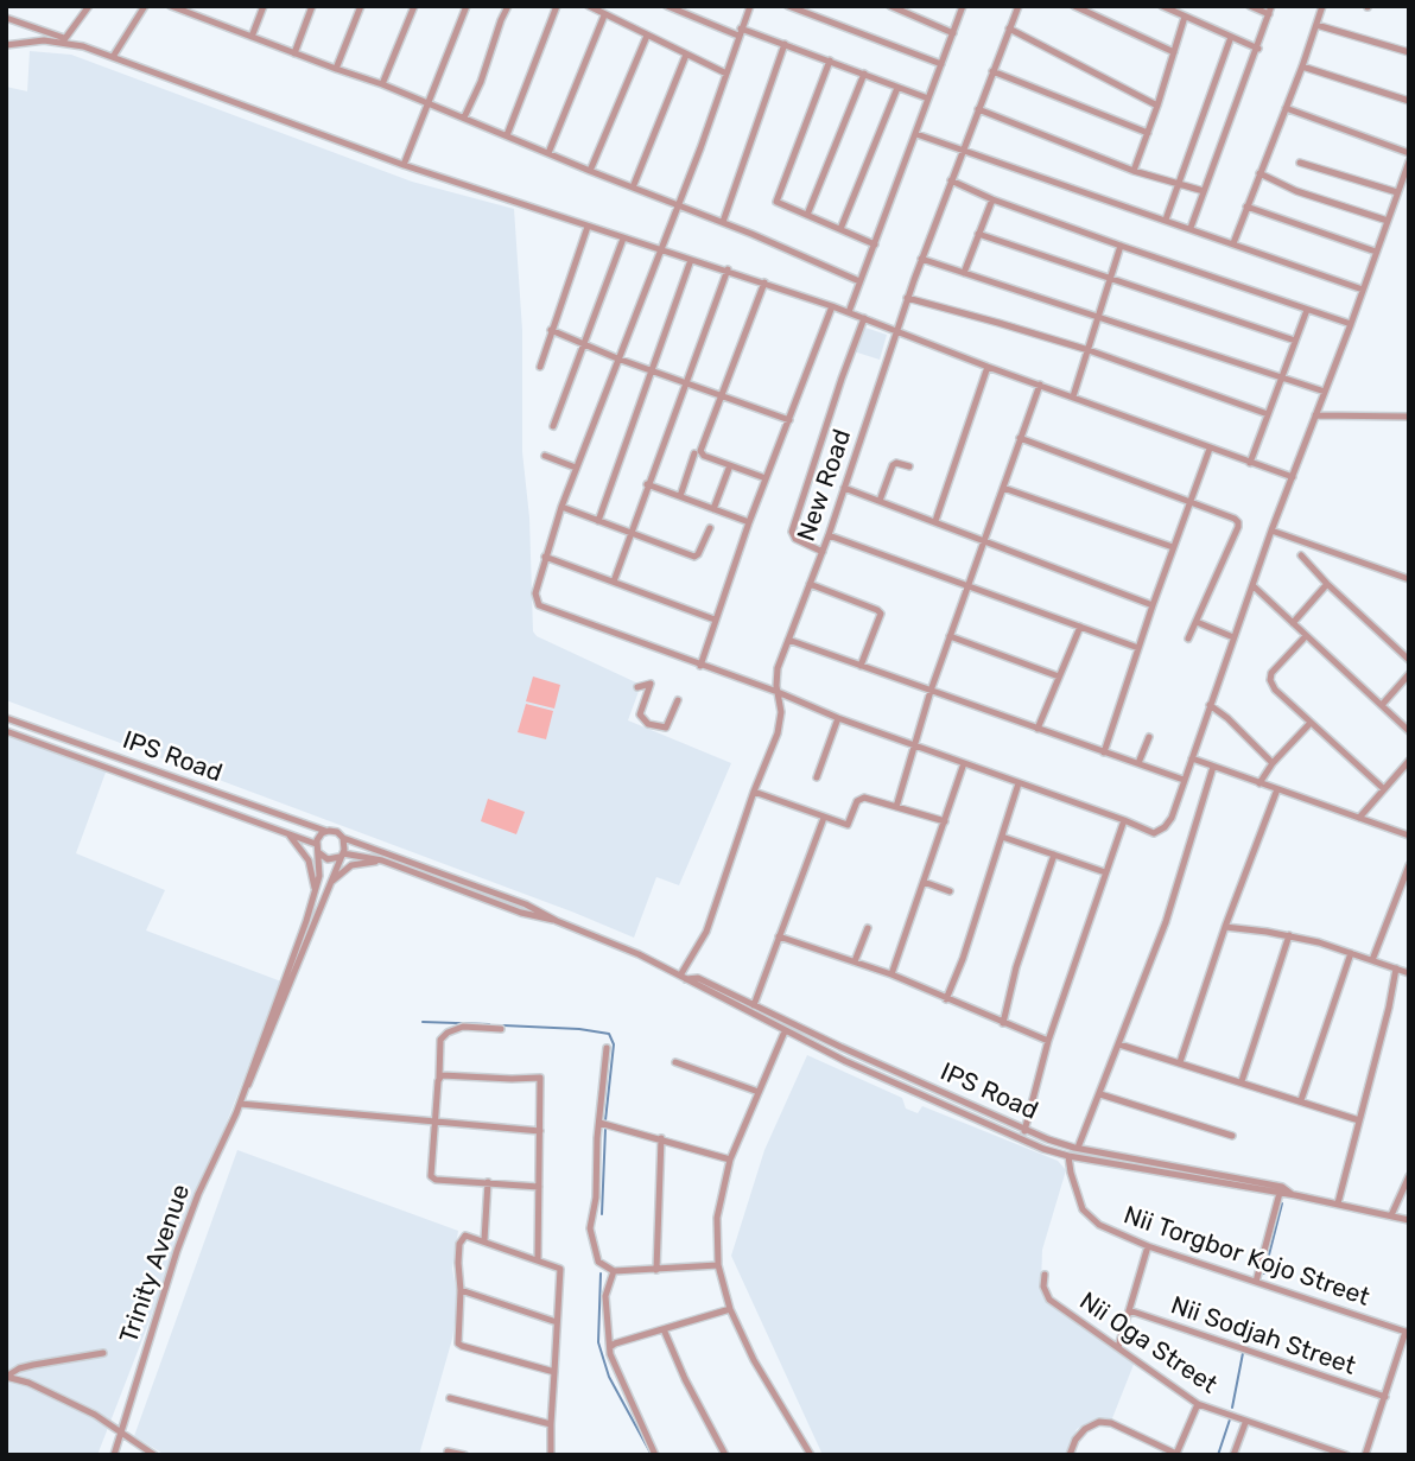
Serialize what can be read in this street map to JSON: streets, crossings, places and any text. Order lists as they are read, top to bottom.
{
  "streets": {
    "street": [
      "New Road",
      "IPS Road",
      "Nii Torgbor Kojo Street",
      "Trinity Avenue",
      "Nii Sodjah Street",
      "Nii Oga Street"
    ]
  },
  "crossings": [
    ["New Road", "IPS Road"],
    ["IPS Road", "Nii Torgbor Kojo Street"],
    ["IPS Road", "Trinity Avenue"]
  ]
}
